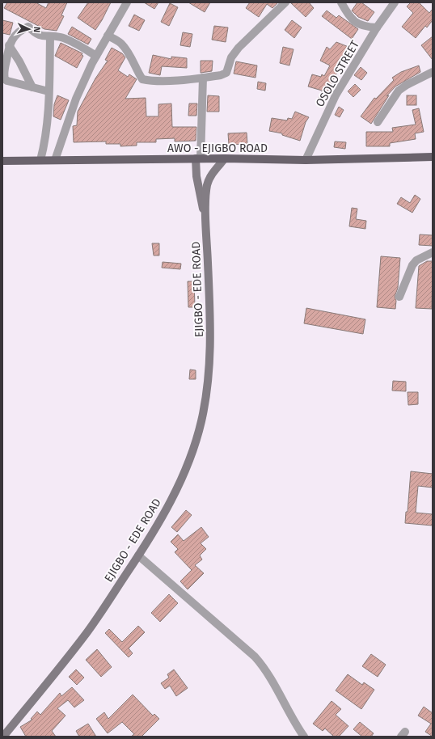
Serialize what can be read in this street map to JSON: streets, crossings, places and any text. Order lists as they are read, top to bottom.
{
  "streets": {
    "main road": ["AWO - EJIGBO ROAD", "EJIGBO - EDE ROAD"],
    "street": ["OSOLO STREET"]
  },
  "crossings": [
    ["OSOLO STREET", "AWO - EJIGBO ROAD"],
    ["AWO - EJIGBO ROAD", "EJIGBO - EDE ROAD"]
  ],
  "north": "right"
}
